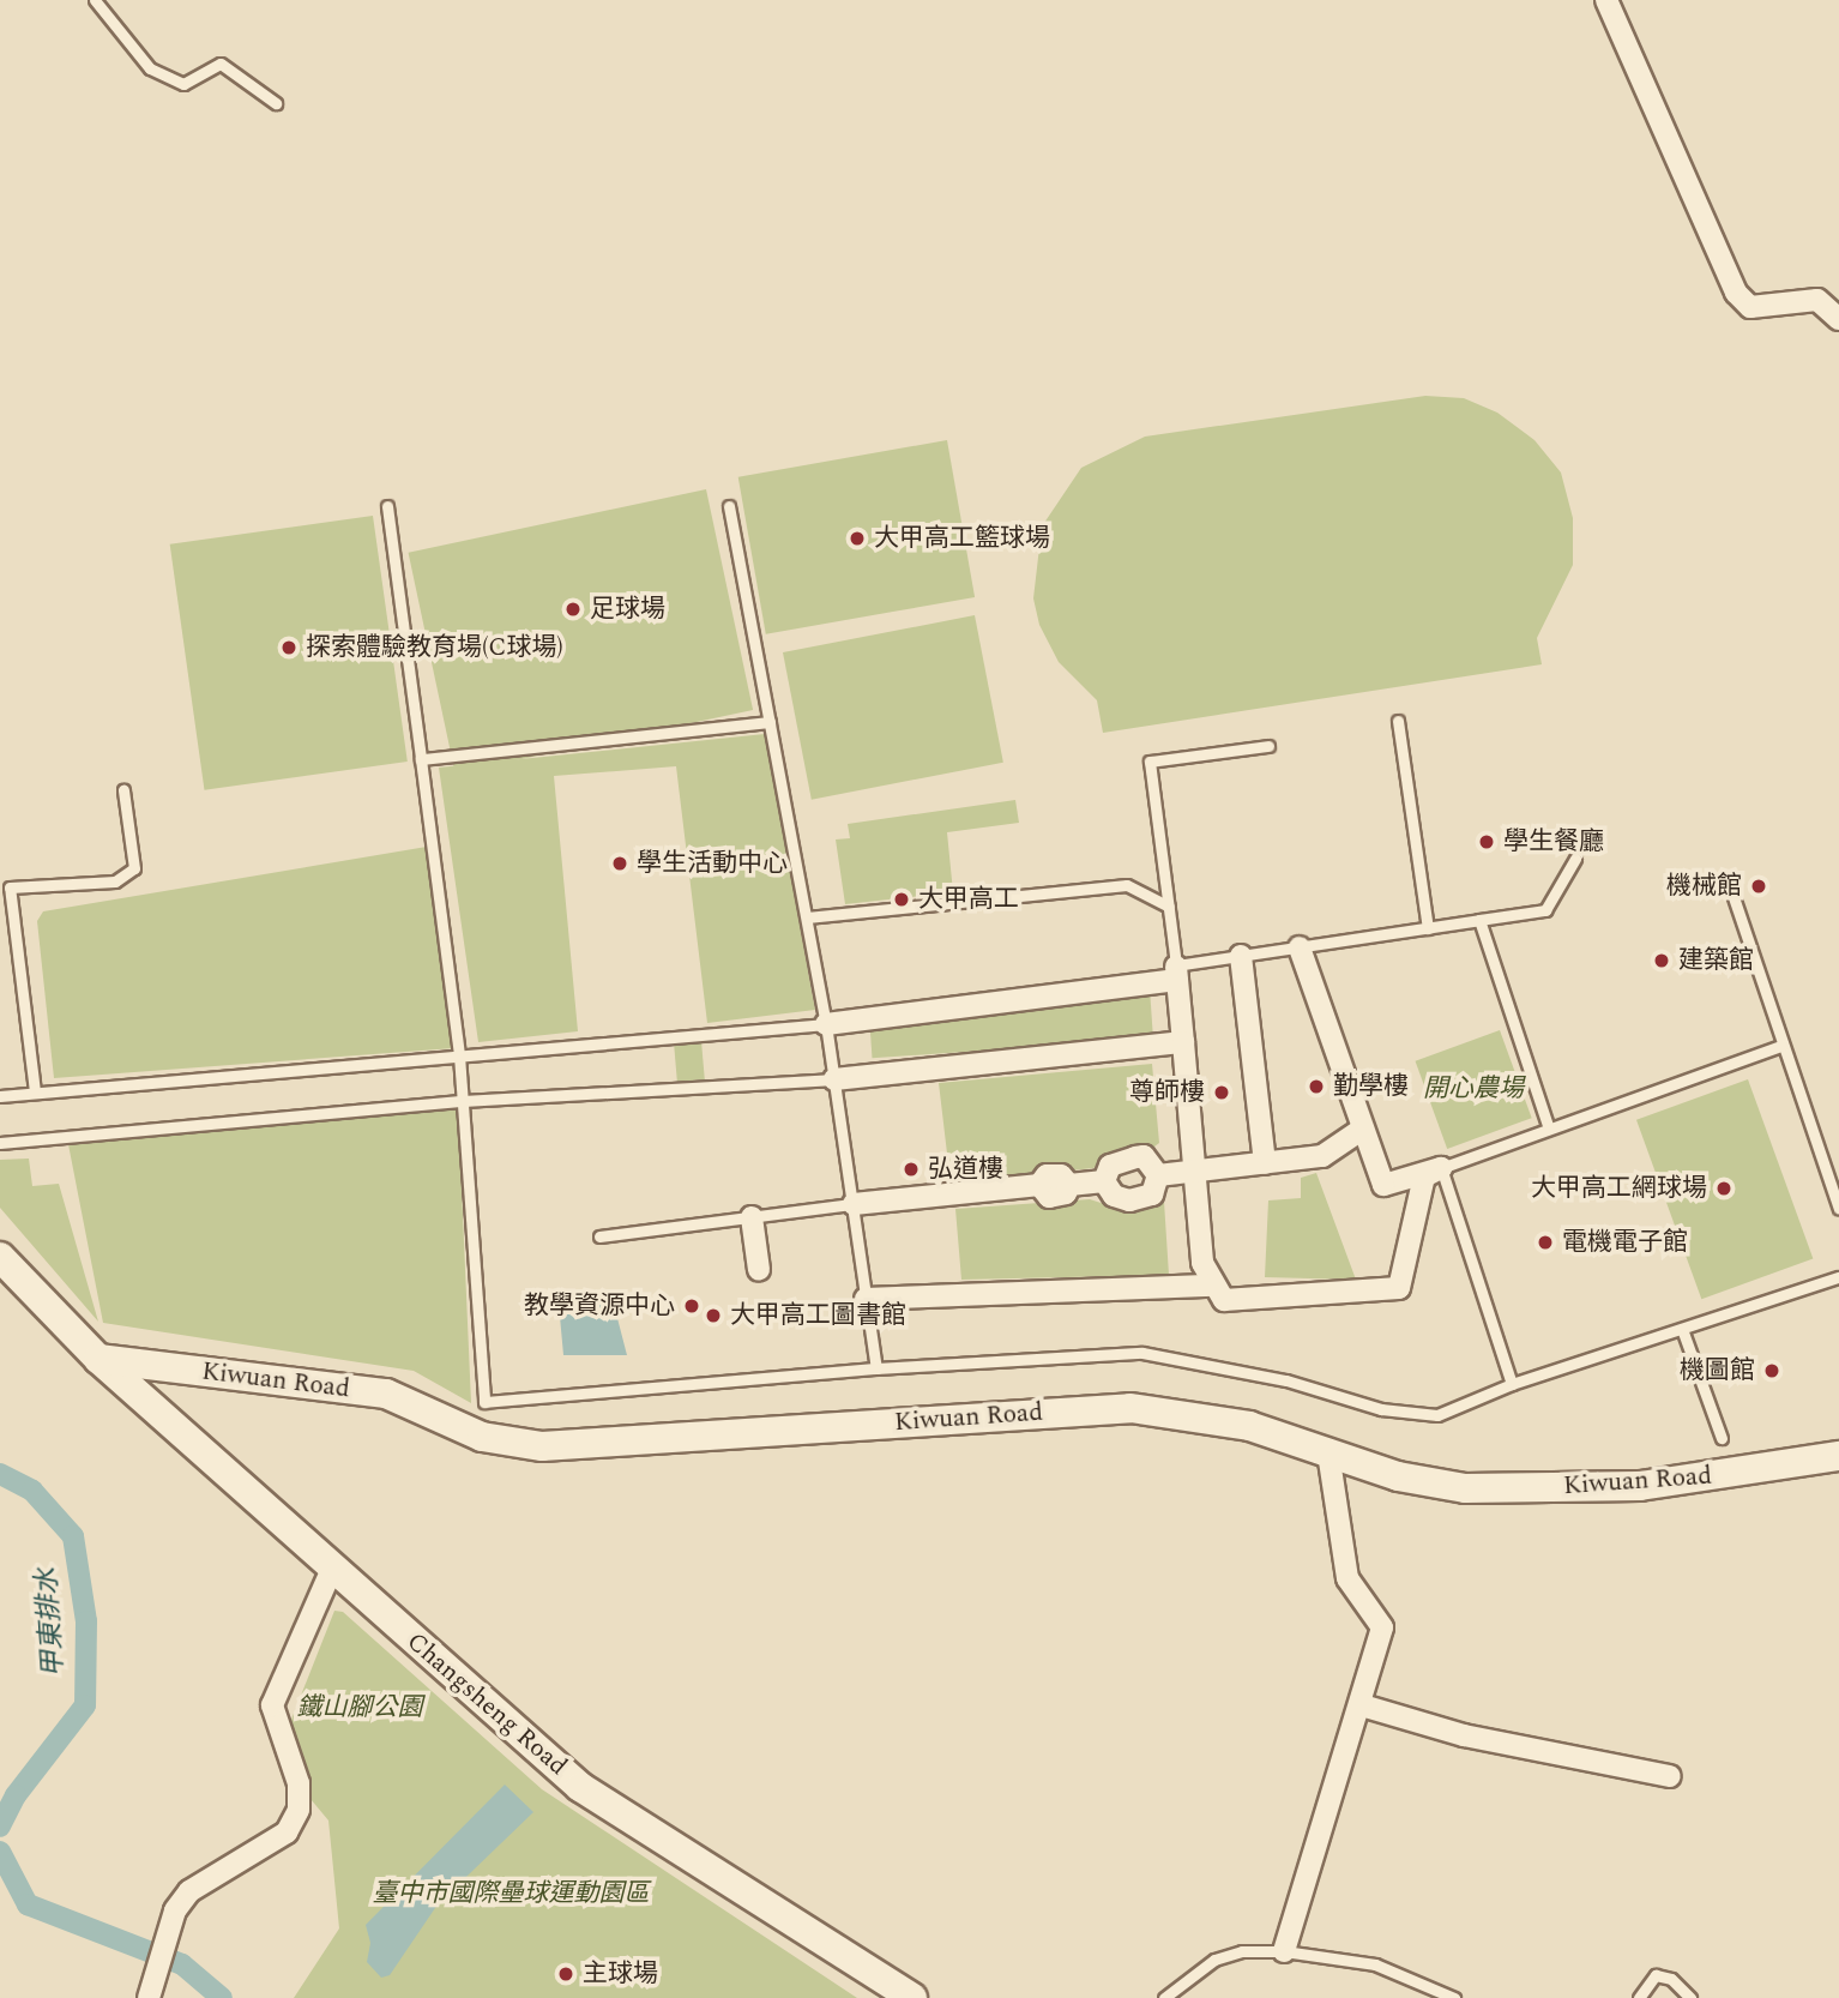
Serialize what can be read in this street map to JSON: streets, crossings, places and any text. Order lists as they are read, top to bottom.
{
  "streets": {
    "street": ["Kiwuan Road", "Changsheng Road"]
  },
  "crossings": [
    ["Kiwuan Road", "Changsheng Road"]
  ],
  "water": ["甲東排水"],
  "parks": ["開心農場", "鐵山腳公園", "臺中市國際壘球運動園區"],
  "places": [
    "大甲高工籃球場",
    "足球場",
    "探索體驗教育場(C球場)",
    "學生餐廳",
    "學生活動中心",
    "機械館",
    "大甲高工",
    "建築館",
    "勤學樓",
    "尊師樓",
    "弘道樓",
    "大甲高工網球場",
    "電機電子館",
    "教學資源中心",
    "大甲高工圖書館",
    "機圖館",
    "主球場"
  ]
}
